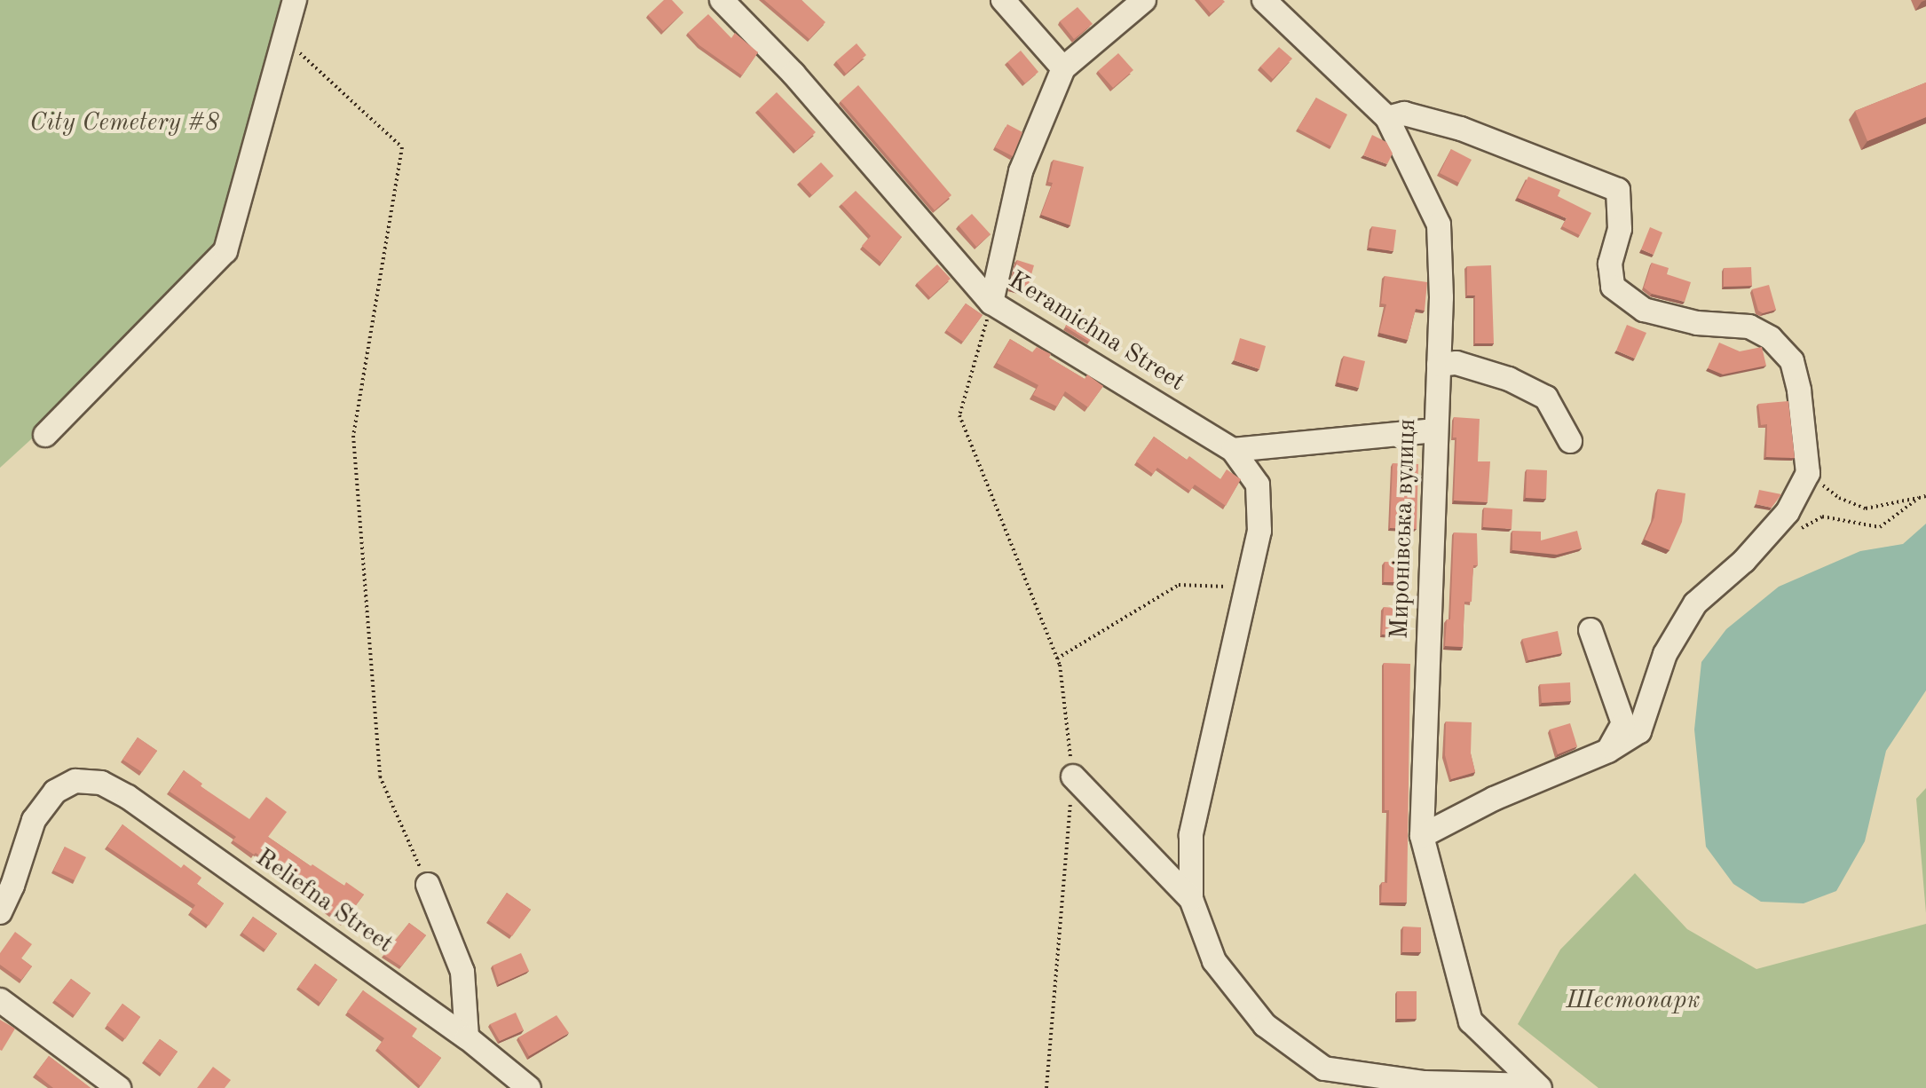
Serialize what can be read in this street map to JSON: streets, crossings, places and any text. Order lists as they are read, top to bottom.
{
  "streets": {
    "street": ["Keramichna Street", "Миронівська вулиця", "Reliefna Street"]
  },
  "parks": ["City Cemetery #8", "Шестопарк"]
}
